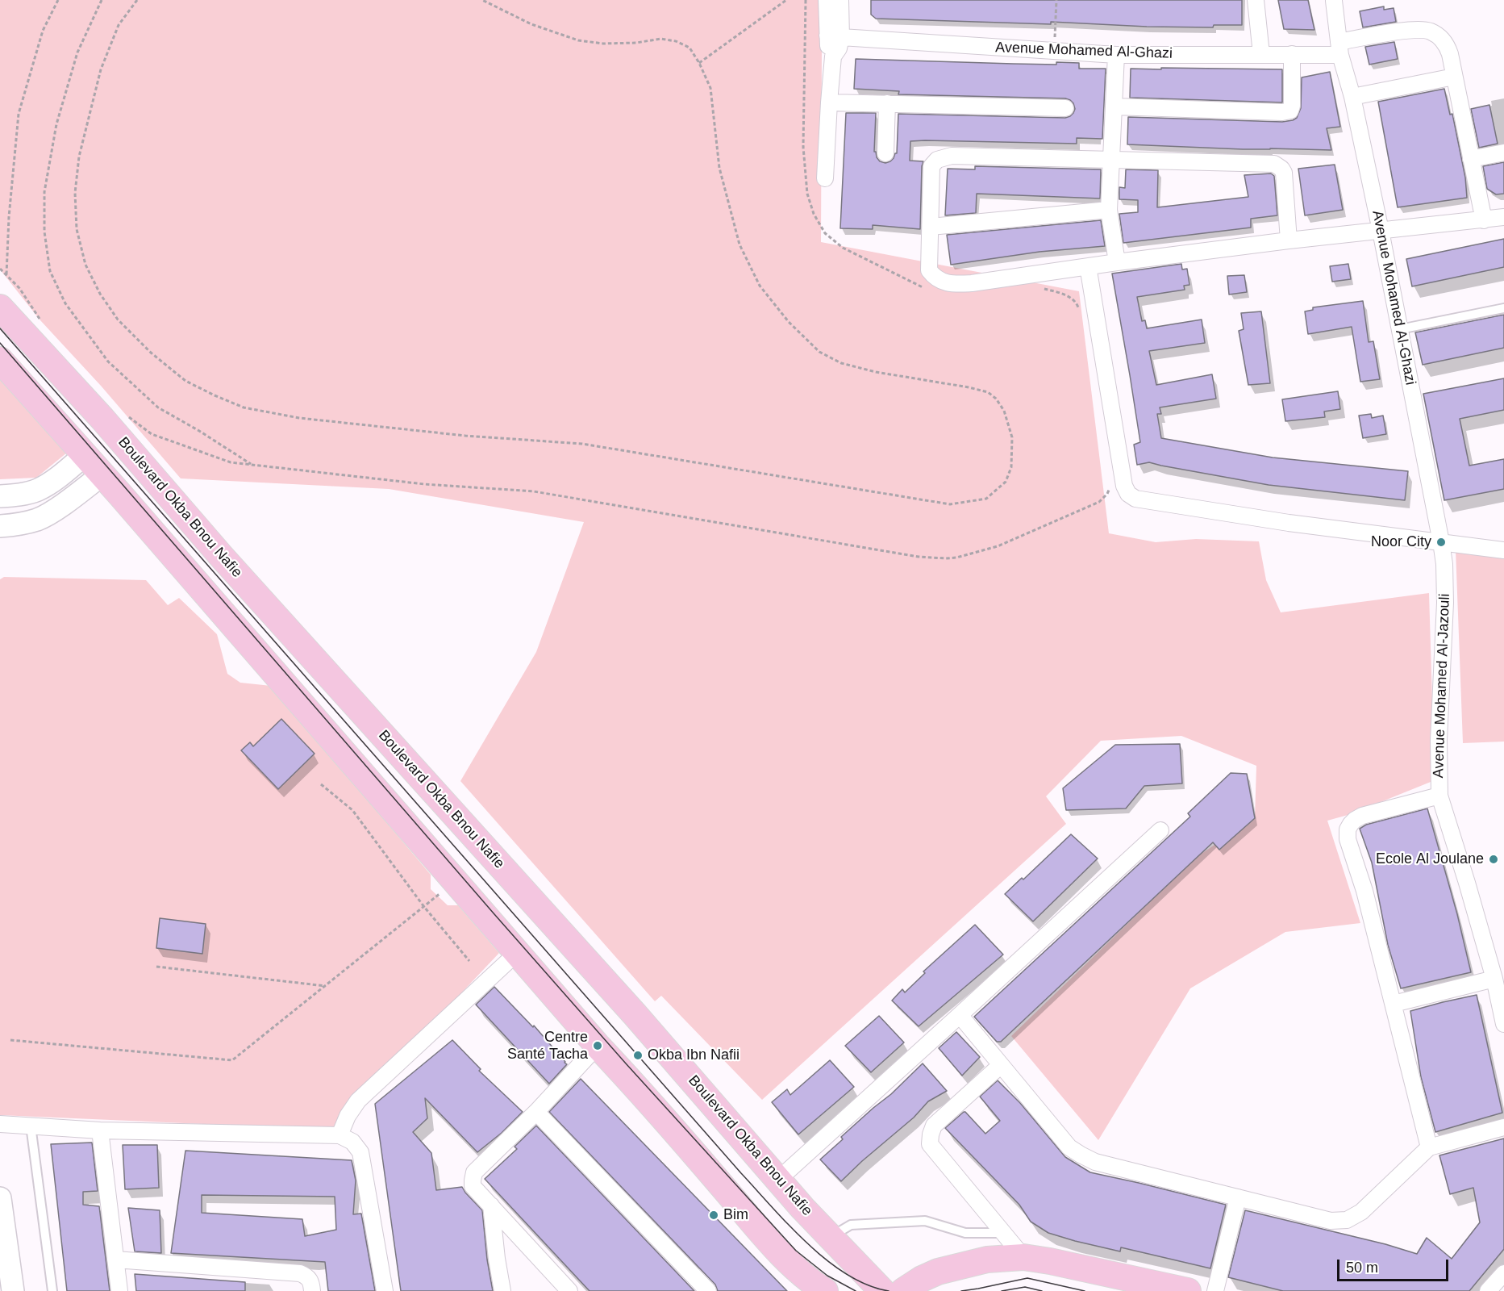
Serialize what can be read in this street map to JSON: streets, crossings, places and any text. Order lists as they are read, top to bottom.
{
  "streets": {
    "main road": ["Boulevard Okba Bnou Nafie"],
    "street": ["Avenue Mohamed Al-Ghazi", "Avenue Mohamed Al-Jazouli"]
  },
  "crossings": [
    ["Avenue Mohamed Al-Ghazi", "Avenue Mohamed Al-Jazouli"]
  ],
  "places": [
    "Noor City",
    "Ecole Al Joulane",
    "Centre Santé Tacha",
    "Okba Ibn Nafii",
    "Bim"
  ],
  "scale_bar": "50 m"
}
